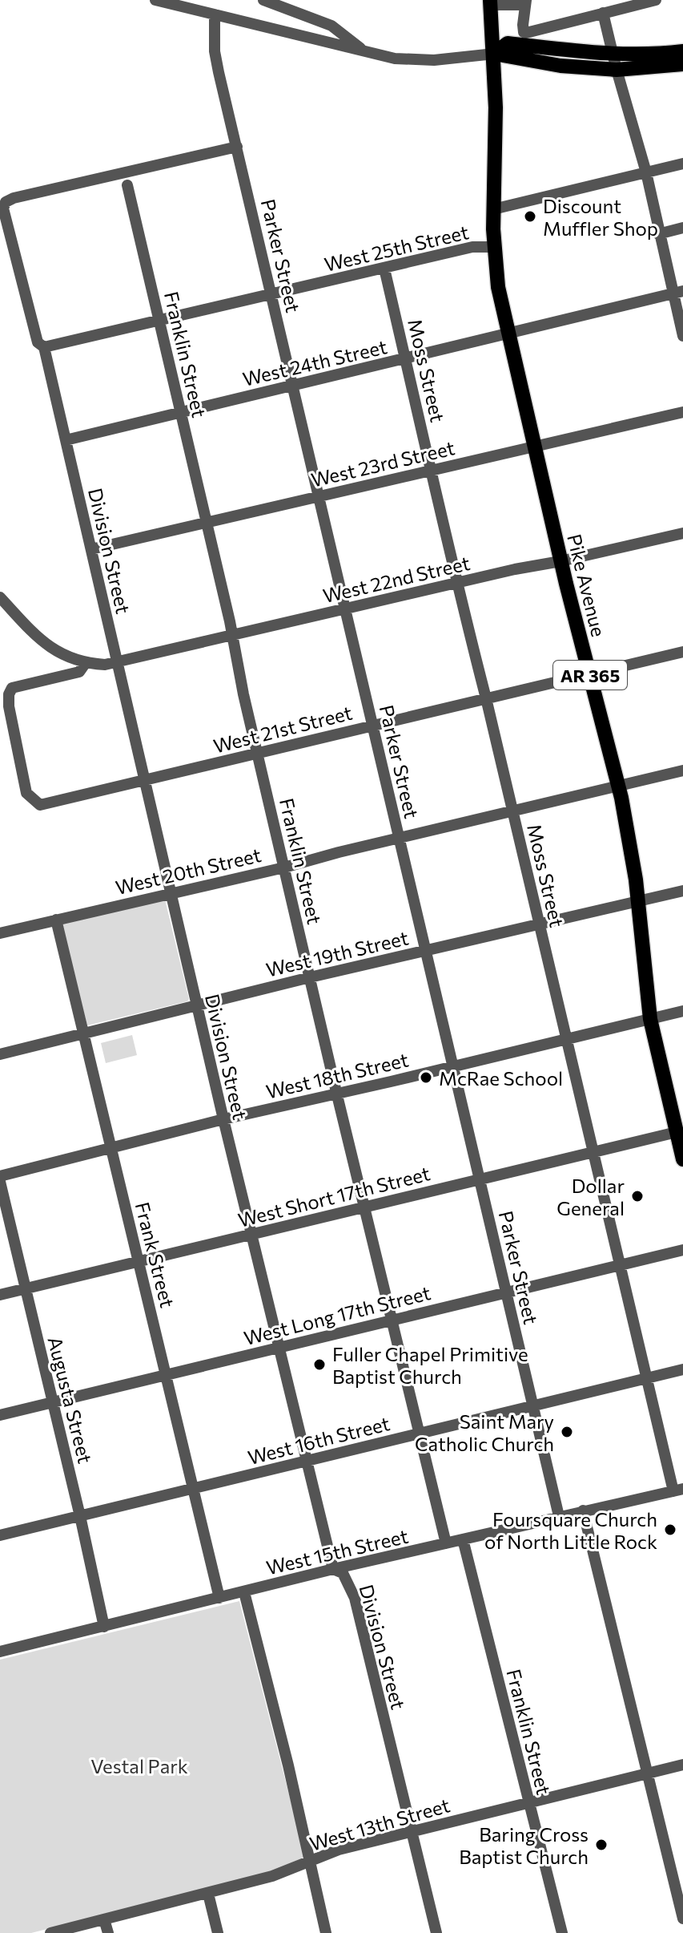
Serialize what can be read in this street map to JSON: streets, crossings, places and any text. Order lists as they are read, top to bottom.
{
  "streets": {
    "main road": ["Pike Avenue", "AR 365"],
    "street": [
      "West 25th Street",
      "Parker Street",
      "Franklin Street",
      "West 24th Street",
      "Moss Street",
      "West 23rd Street",
      "Division Street",
      "West 22nd Street",
      "West 21st Street",
      "West 20th Street",
      "West 19th Street",
      "West 18th Street",
      "West Short 17th Street",
      "Frank Street",
      "West Long 17th Street",
      "Augusta Street",
      "West 16th Street",
      "West 15th Street",
      "West 13th Street"
    ]
  },
  "crossings": [
    ["West 25th Street", "Parker Street"],
    ["West 25th Street", "Franklin Street"],
    ["West 25th Street", "Moss Street"],
    ["West 25th Street", "Division Street"],
    ["West 25th Street", "Pike Avenue"],
    ["Parker Street", "West 24th Street"],
    ["Parker Street", "West 23rd Street"],
    ["Parker Street", "Division Street"],
    ["Parker Street", "West 22nd Street"],
    ["Parker Street", "West 21st Street"],
    ["Parker Street", "West 20th Street"],
    ["Parker Street", "West 19th Street"],
    ["Parker Street", "West 18th Street"],
    ["Parker Street", "West Short 17th Street"],
    ["Parker Street", "West Long 17th Street"],
    ["Parker Street", "West 16th Street"],
    ["Parker Street", "West 15th Street"],
    ["Franklin Street", "West 24th Street"],
    ["Franklin Street", "West 23rd Street"],
    ["Franklin Street", "West 22nd Street"],
    ["Franklin Street", "West 21st Street"],
    ["Franklin Street", "West 20th Street"],
    ["Franklin Street", "West 19th Street"],
    ["Franklin Street", "West 18th Street"],
    ["Franklin Street", "West Short 17th Street"],
    ["Franklin Street", "West Long 17th Street"],
    ["Franklin Street", "West 16th Street"],
    ["Franklin Street", "West 15th Street"],
    ["Franklin Street", "West 13th Street"],
    ["West 24th Street", "Moss Street"],
    ["West 24th Street", "Division Street"],
    ["West 24th Street", "Pike Avenue"],
    ["Moss Street", "West 23rd Street"],
    ["Moss Street", "West 22nd Street"],
    ["Moss Street", "West 21st Street"],
    ["Moss Street", "West 20th Street"],
    ["Moss Street", "West 19th Street"],
    ["Moss Street", "West 18th Street"],
    ["Moss Street", "West Short 17th Street"],
    ["Moss Street", "West Long 17th Street"],
    ["Moss Street", "West 16th Street"],
    ["Moss Street", "West 15th Street"],
    ["West 23rd Street", "Division Street"],
    ["West 23rd Street", "Pike Avenue"],
    ["Division Street", "West 22nd Street"],
    ["Division Street", "West 21st Street"],
    ["Division Street", "West 20th Street"],
    ["Division Street", "West 19th Street"],
    ["Division Street", "West 18th Street"],
    ["Division Street", "West Short 17th Street"],
    ["Division Street", "West Long 17th Street"],
    ["Division Street", "West 16th Street"],
    ["Division Street", "West 15th Street"],
    ["Division Street", "West 13th Street"],
    ["West 22nd Street", "Pike Avenue"],
    ["West 22nd Street", "West 21st Street"],
    ["Pike Avenue", "AR 365"],
    ["Pike Avenue", "West 21st Street"],
    ["Pike Avenue", "West 20th Street"],
    ["Pike Avenue", "West 19th Street"],
    ["Pike Avenue", "West 18th Street"],
    ["Pike Avenue", "West Short 17th Street"],
    ["West 20th Street", "Frank Street"],
    ["West 19th Street", "Frank Street"],
    ["West 18th Street", "Frank Street"],
    ["West Short 17th Street", "Frank Street"],
    ["West Short 17th Street", "Augusta Street"],
    ["Frank Street", "West Long 17th Street"],
    ["Frank Street", "West 16th Street"],
    ["Frank Street", "West 15th Street"],
    ["West Long 17th Street", "Augusta Street"],
    ["Augusta Street", "West 16th Street"],
    ["Augusta Street", "West 15th Street"]
  ],
  "parks": ["Vestal Park"],
  "places": [
    "Discount Muffler Shop",
    "McRae School",
    "Dollar General",
    "Fuller Chapel Primitive Baptist Church",
    "Saint Mary Catholic Church",
    "Foursquare Church of North Little Rock",
    "Baring Cross Baptist Church"
  ]
}
